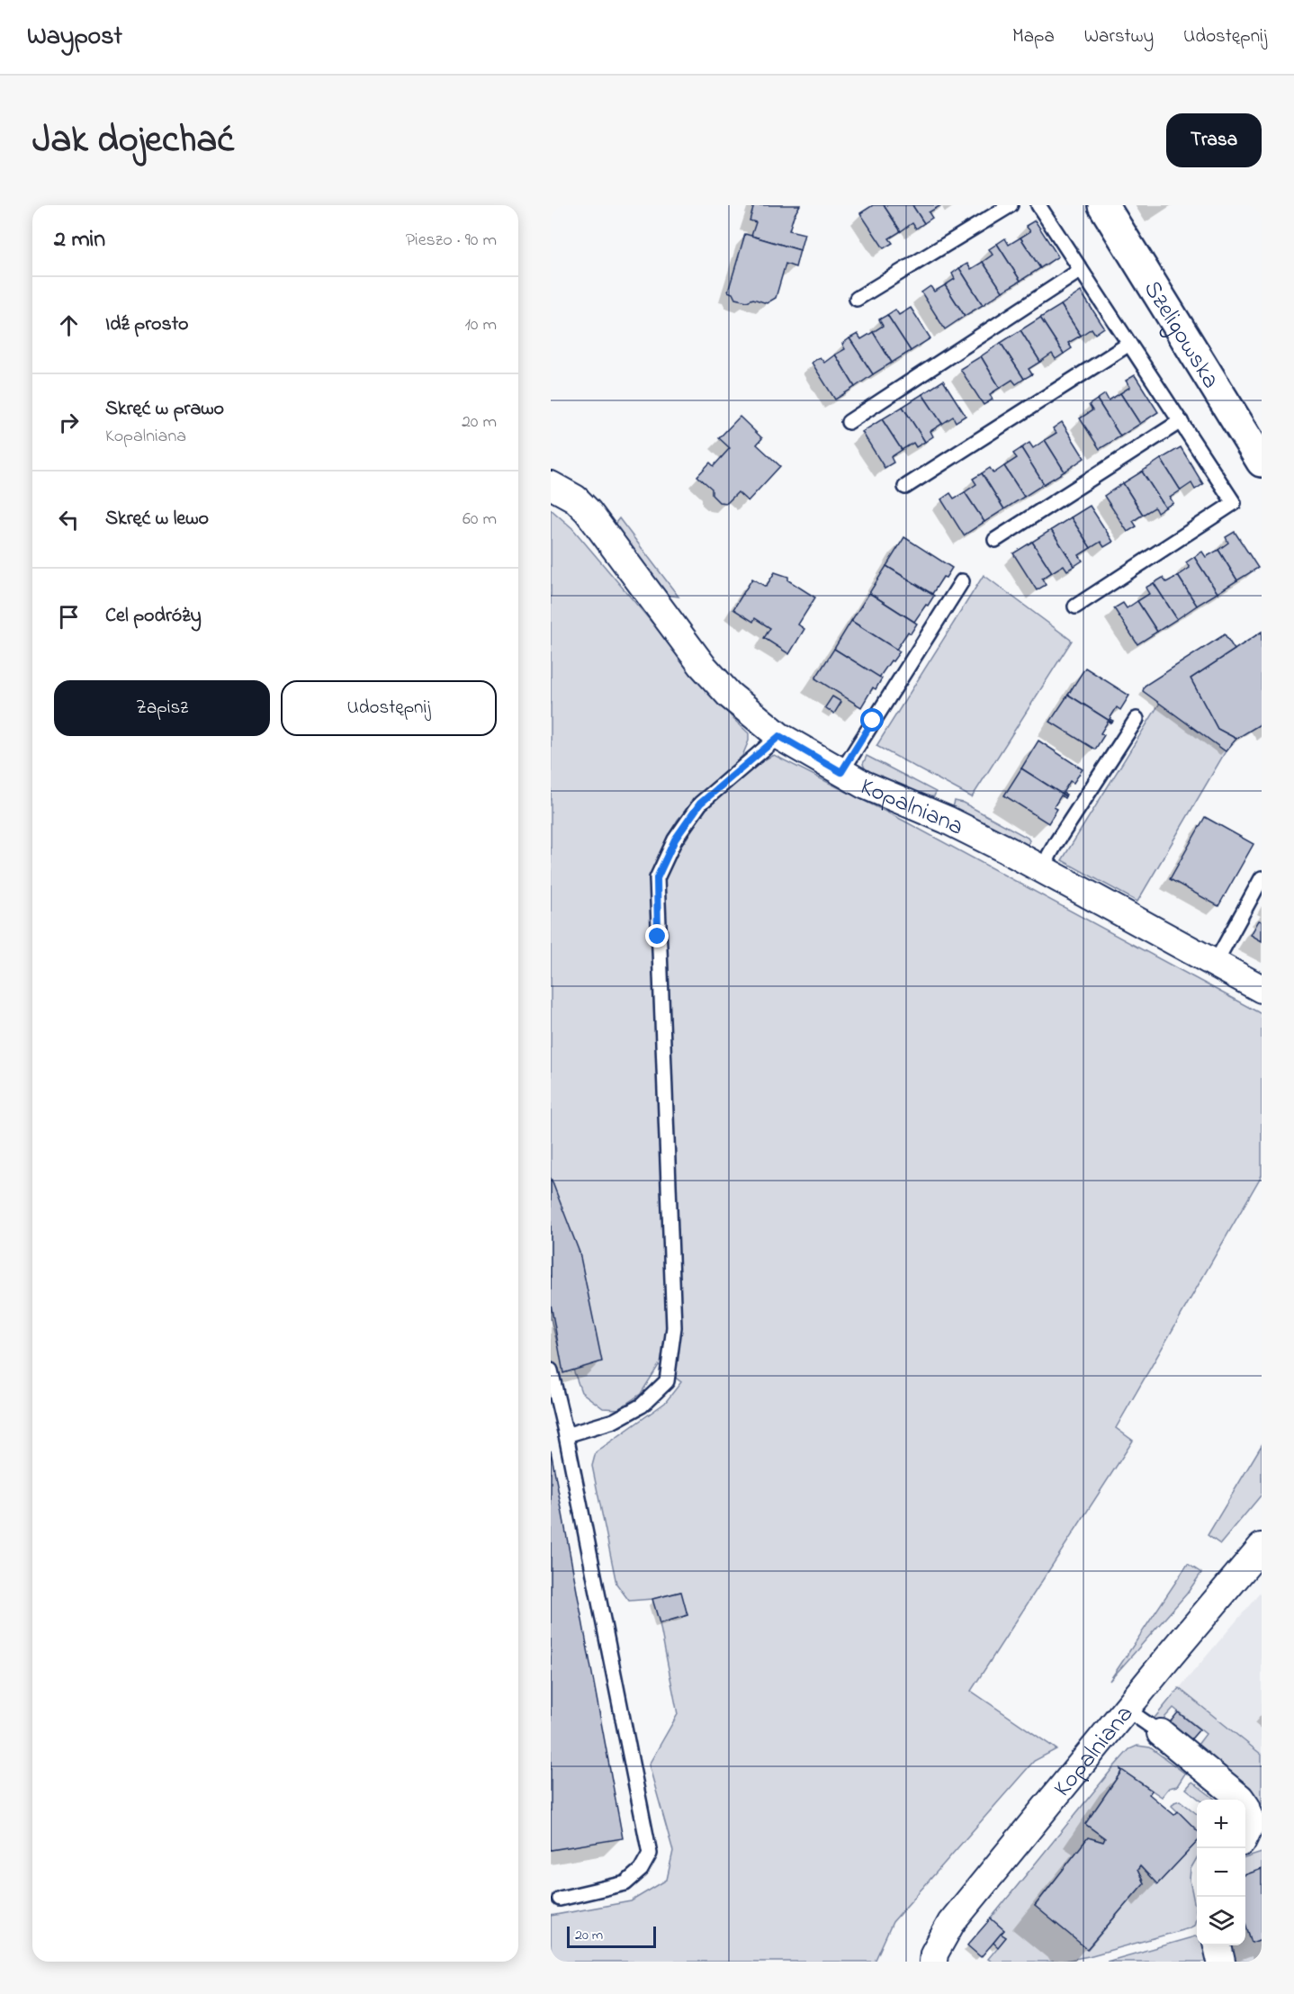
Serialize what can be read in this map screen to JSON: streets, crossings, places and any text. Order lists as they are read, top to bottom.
{
  "streets": {
    "street": ["Szeligowska", "Kopalniana"]
  },
  "scale_bar": "20 m",
  "page": {
    "header": "Waypost",
    "nav": ["Mapa", "Warstwy", "Udostępnij"],
    "title": "Jak dojechać",
    "buttons": [
      "Trasa",
      ["Zapisz", "Udostępnij"]
    ],
    "heading": ["2 min", "Pieszo · 90 m"],
    "list": [
      ["Idź prosto", "10 m"],
      ["Skręć w prawo", "Kopalniana", "20 m"],
      ["Skręć w lewo", "60 m"],
      "Cel podróży"
    ],
    "map_buttons": ["+", "−"],
    "scale": "20 m"
  }
}
